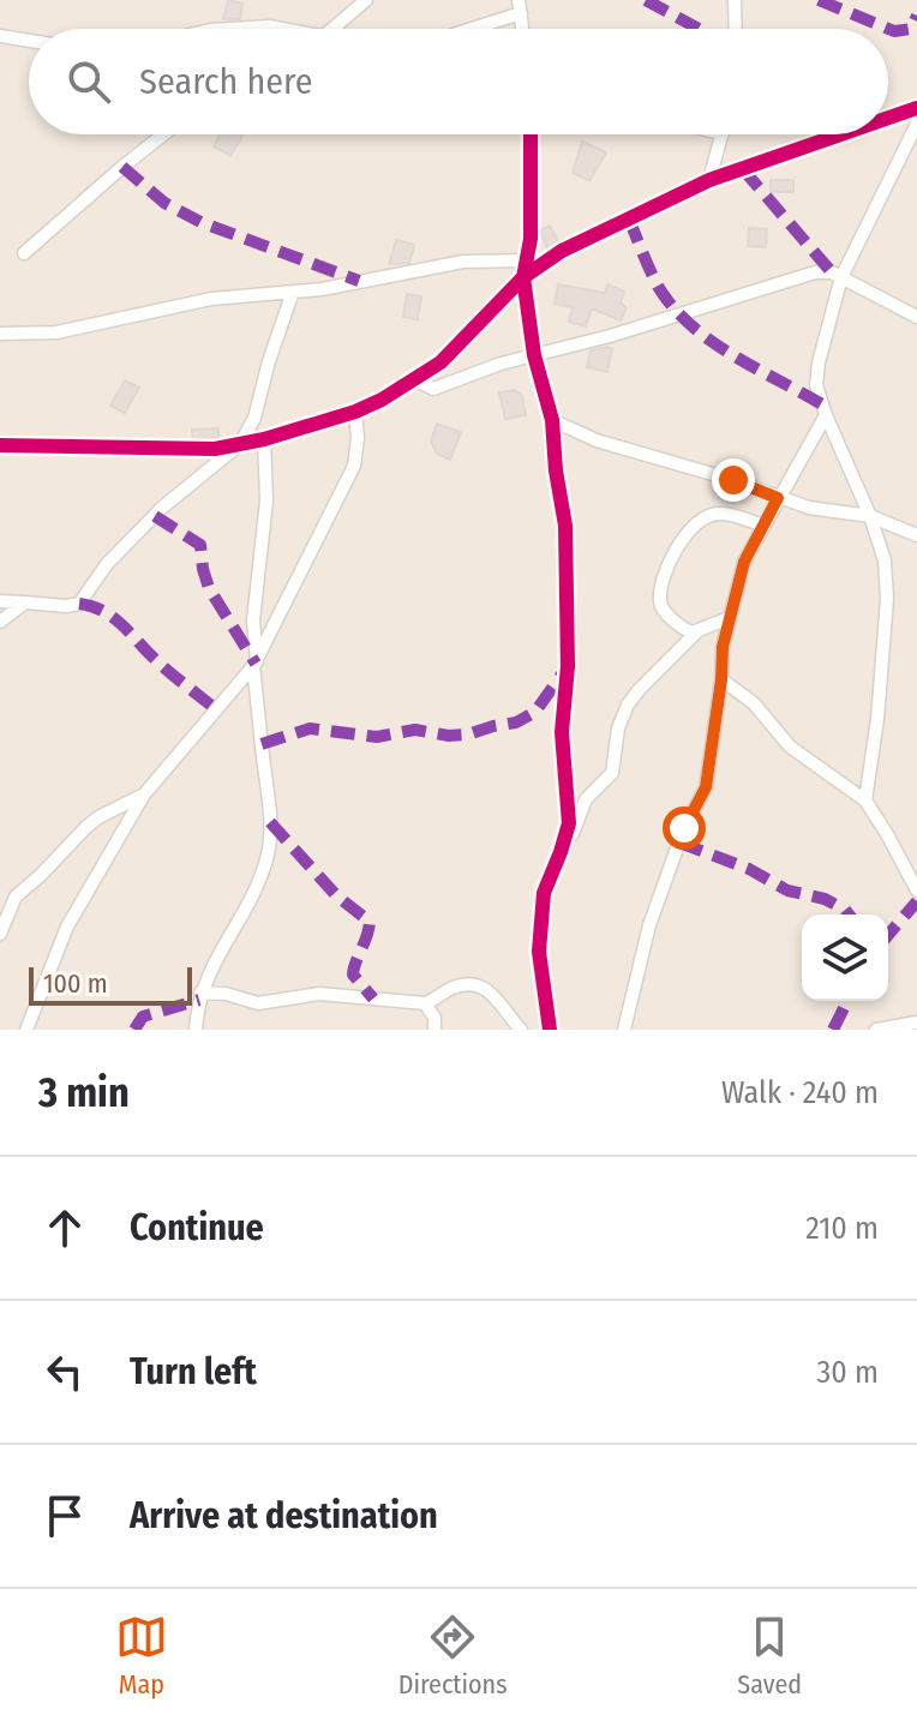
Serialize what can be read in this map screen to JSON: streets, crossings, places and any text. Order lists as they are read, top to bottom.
{
  "scale_bar": "100 m",
  "page": {
    "search": "Search here",
    "scale": "100 m",
    "heading": ["3 min", "Walk · 240 m"],
    "list": [
      ["Continue", "210 m"],
      ["Turn left", "30 m"],
      "Arrive at destination"
    ],
    "nav": ["Map", "Directions", "Saved"]
  }
}
